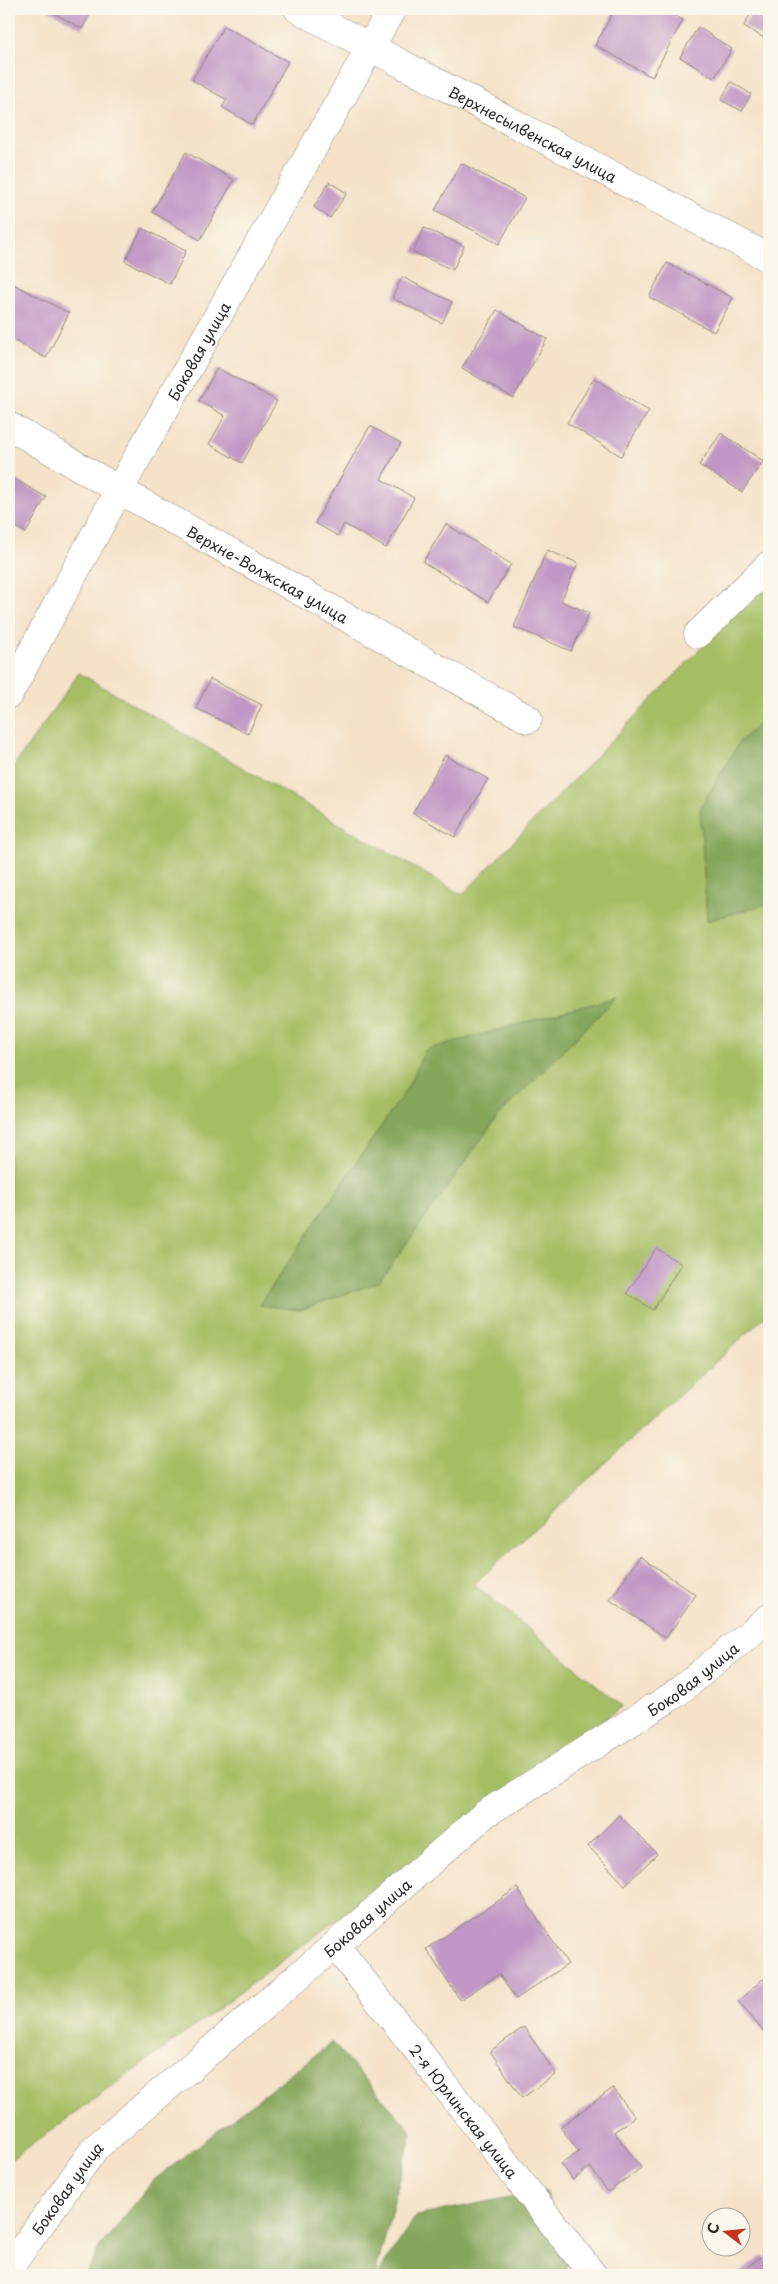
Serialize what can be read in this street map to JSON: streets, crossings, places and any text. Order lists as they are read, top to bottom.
{
  "streets": {
    "street": [
      "Верхнесылвенская улица",
      "Боковая улица",
      "Верхне-Волжская улица",
      "2-я Юрлинская улица"
    ]
  },
  "crossings": [
    ["Верхнесылвенская улица", "Боковая улица"],
    ["Боковая улица", "Верхне-Волжская улица"],
    ["Боковая улица", "2-я Юрлинская улица"]
  ],
  "north": "left"
}
